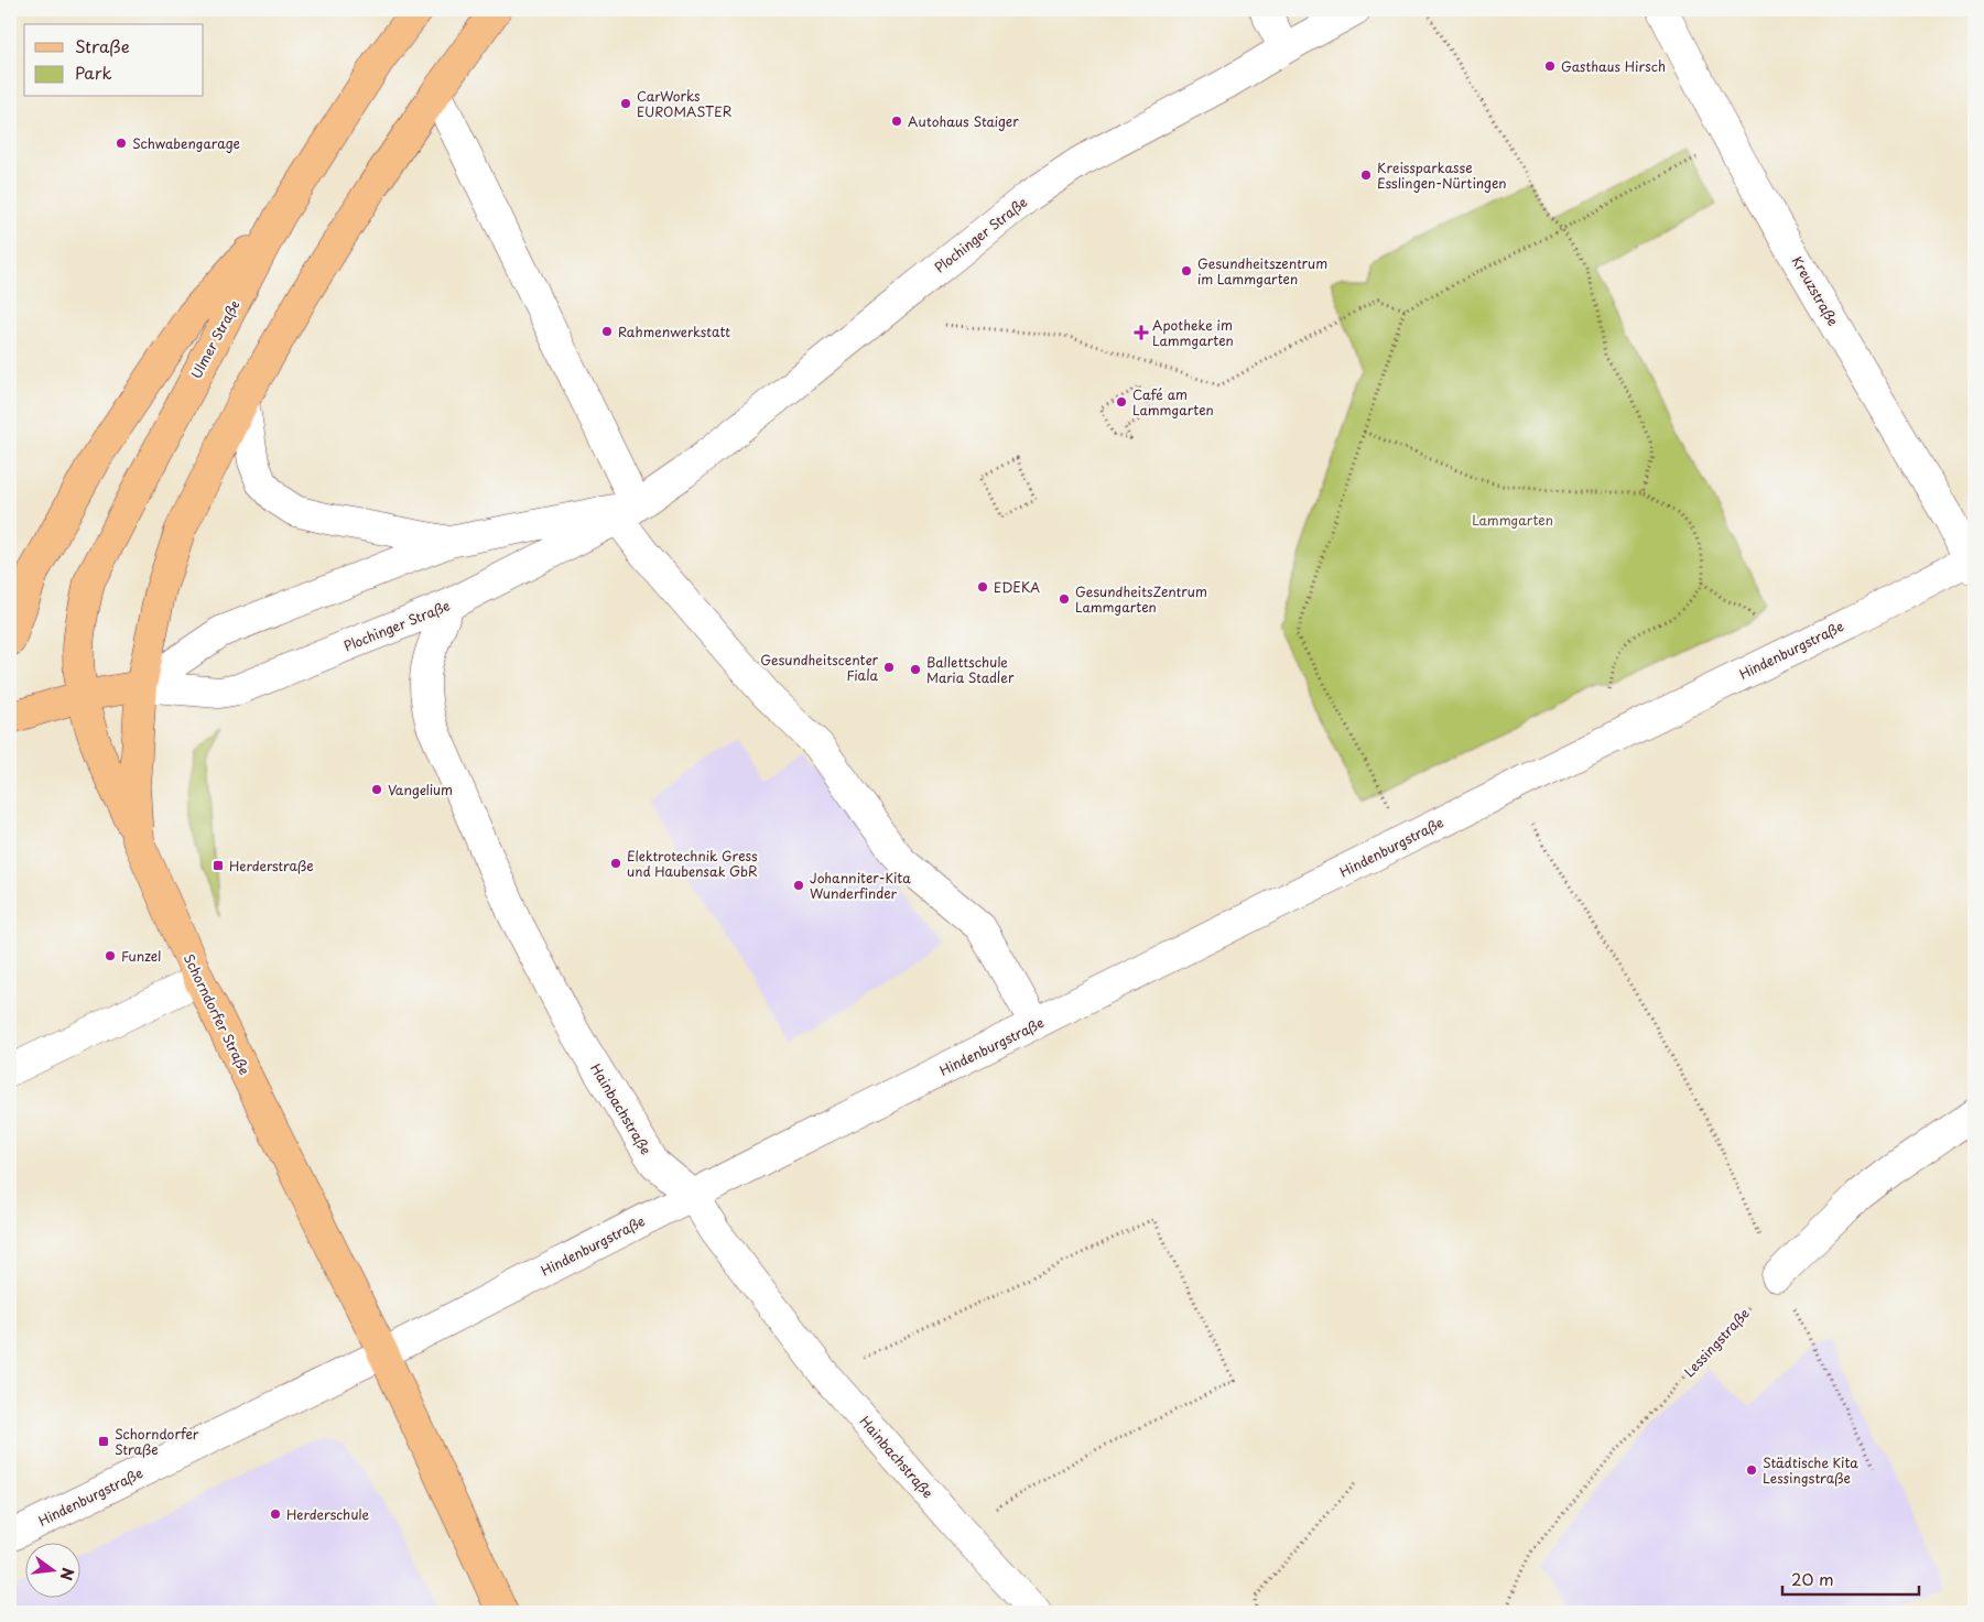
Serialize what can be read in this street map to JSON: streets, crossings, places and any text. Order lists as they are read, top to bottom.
{
  "streets": {
    "main road": ["Plochinger Straße", "Ulmer Straße", "Schorndorfer Straße"],
    "street": ["Kreuzstraße", "Hindenburgstraße", "Hainbachstraße"],
    "path": ["Lessingstraße"]
  },
  "crossings": [
    ["Plochinger Straße", "Ulmer Straße"],
    ["Plochinger Straße", "Schorndorfer Straße"],
    ["Plochinger Straße", "Hainbachstraße"],
    ["Kreuzstraße", "Hindenburgstraße"],
    ["Ulmer Straße", "Schorndorfer Straße"],
    ["Hindenburgstraße", "Schorndorfer Straße"],
    ["Hindenburgstraße", "Hainbachstraße"]
  ],
  "parks": ["Lammgarten"],
  "places": {
    "other": [
      "Gasthaus Hirsch",
      "CarWorks EUROMASTER",
      "Autohaus Staiger",
      "Schwabengarage",
      "Kreissparkasse Esslingen-Nürtingen",
      "Gesundheitszentrum im Lammgarten",
      "Rahmenwerkstatt",
      "Café am Lammgarten",
      "EDEKA",
      "GesundheitsZentrum Lammgarten",
      "Gesundheitscenter Fiala",
      "Ballettschule Maria Stadler",
      "Vangelium",
      "Elektrotechnik Gress und Haubensak GbR",
      "Johanniter-Kita Wunderfinder",
      "Funzel",
      "Städtische Kita Lessingstraße",
      "Herderschule"
    ],
    "health": ["Apotheke im Lammgarten"],
    "transit": ["Herderstraße", "Schorndorfer Straße"]
  },
  "legend": ["Straße", "Park"],
  "scale_bar": "20 m",
  "north": "right"
}
